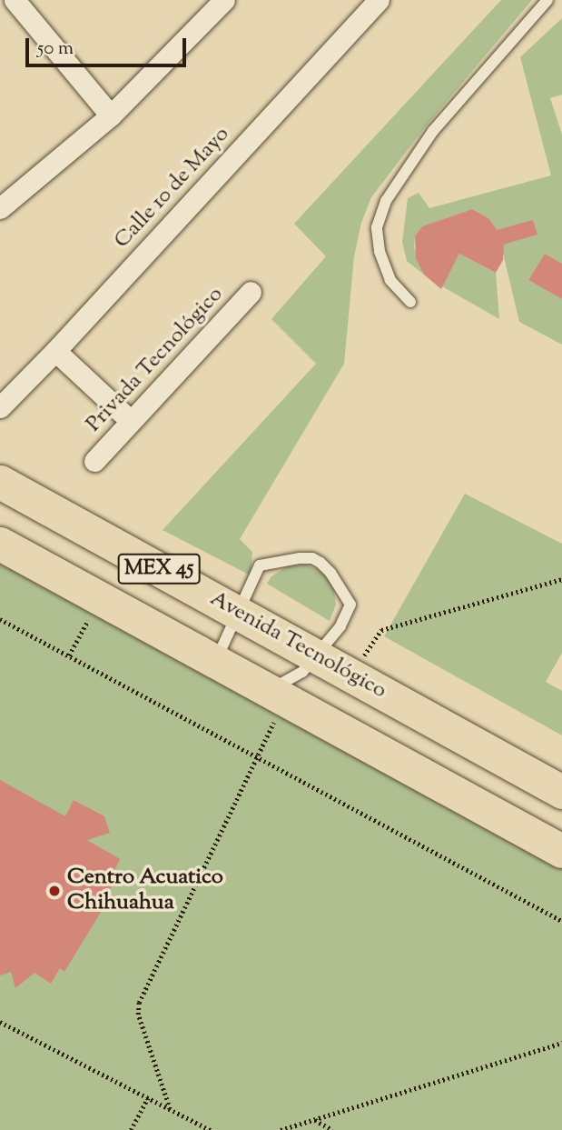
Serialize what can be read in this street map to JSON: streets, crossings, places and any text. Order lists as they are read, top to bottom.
{
  "streets": {
    "main road": ["MEX 45", "Avenida Tecnológico"],
    "street": ["Calle 10 de Mayo", "Privada Tecnológico"]
  },
  "places": ["Centro Acuatico Chihuahua"],
  "scale_bar": "50 m"
}
